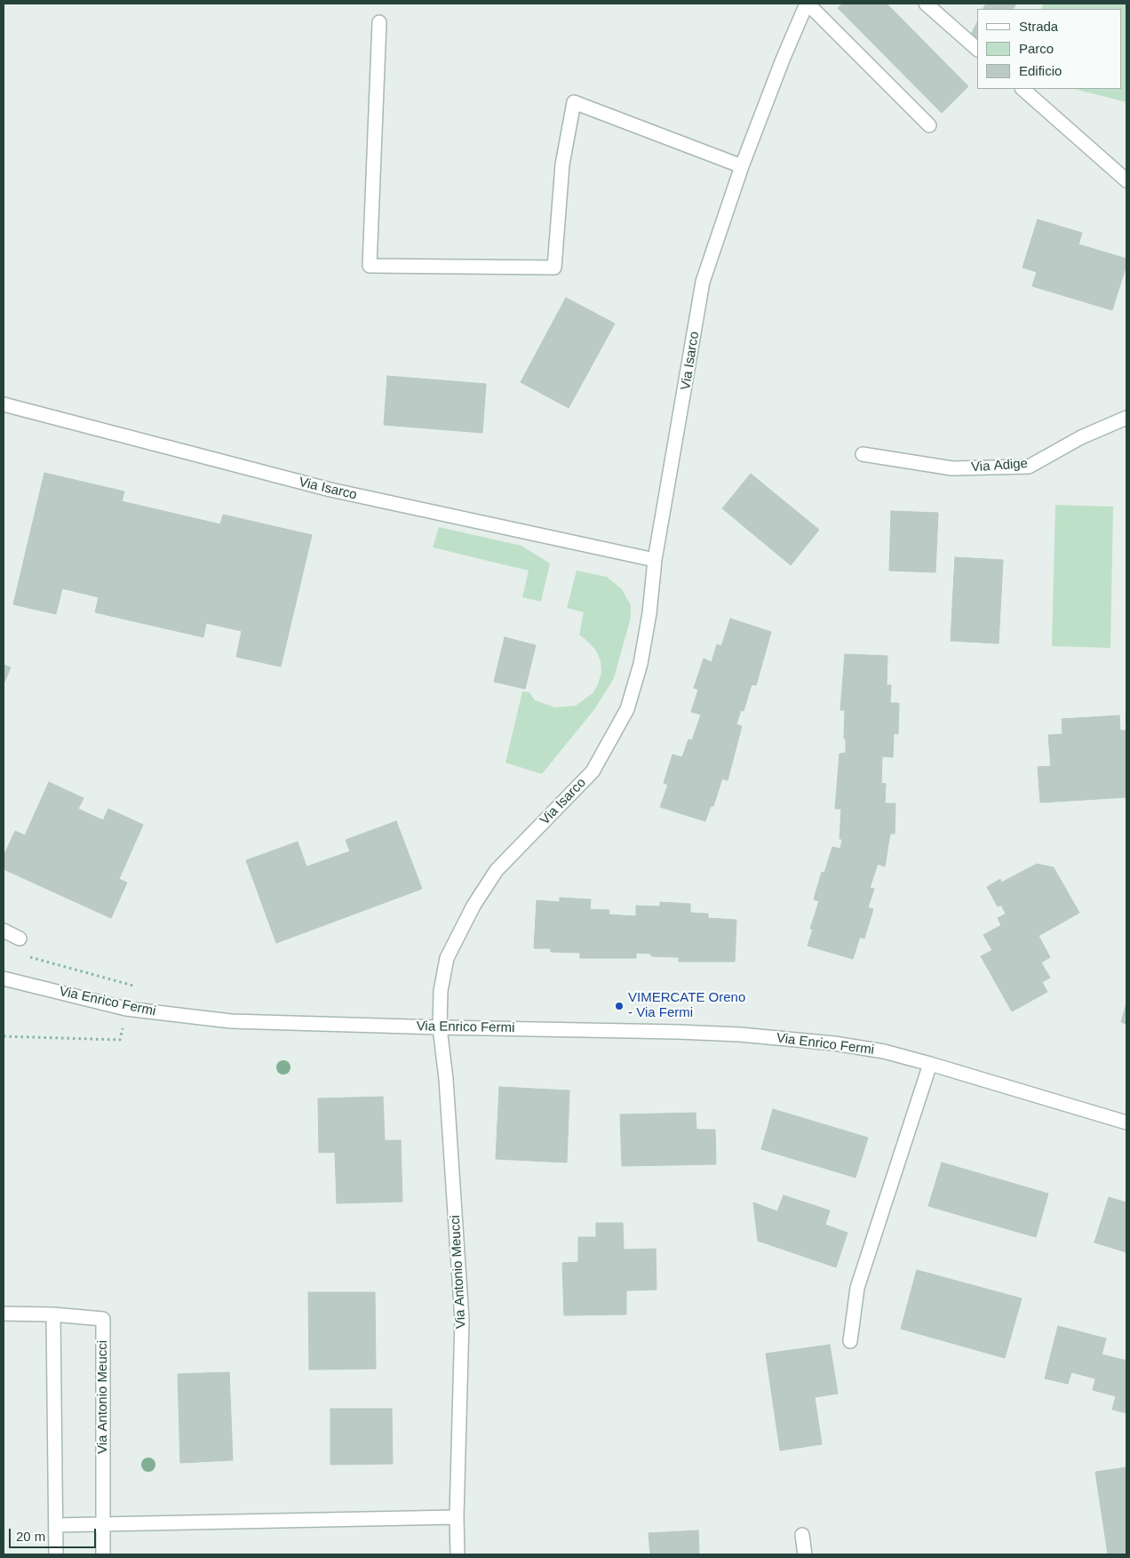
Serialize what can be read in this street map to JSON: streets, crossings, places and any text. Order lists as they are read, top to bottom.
{
  "streets": {
    "street": [
      "Via Isarco",
      "Via Adige",
      "Via Enrico Fermi",
      "Via Antonio Meucci"
    ]
  },
  "crossings": [
    ["Via Isarco", "Via Enrico Fermi"],
    ["Via Isarco", "Via Antonio Meucci"],
    ["Via Enrico Fermi", "Via Antonio Meucci"]
  ],
  "places": ["VIMERCATE Oreno - Via Fermi"],
  "legend": ["Strada", "Parco", "Edificio"],
  "scale_bar": "20 m"
}
